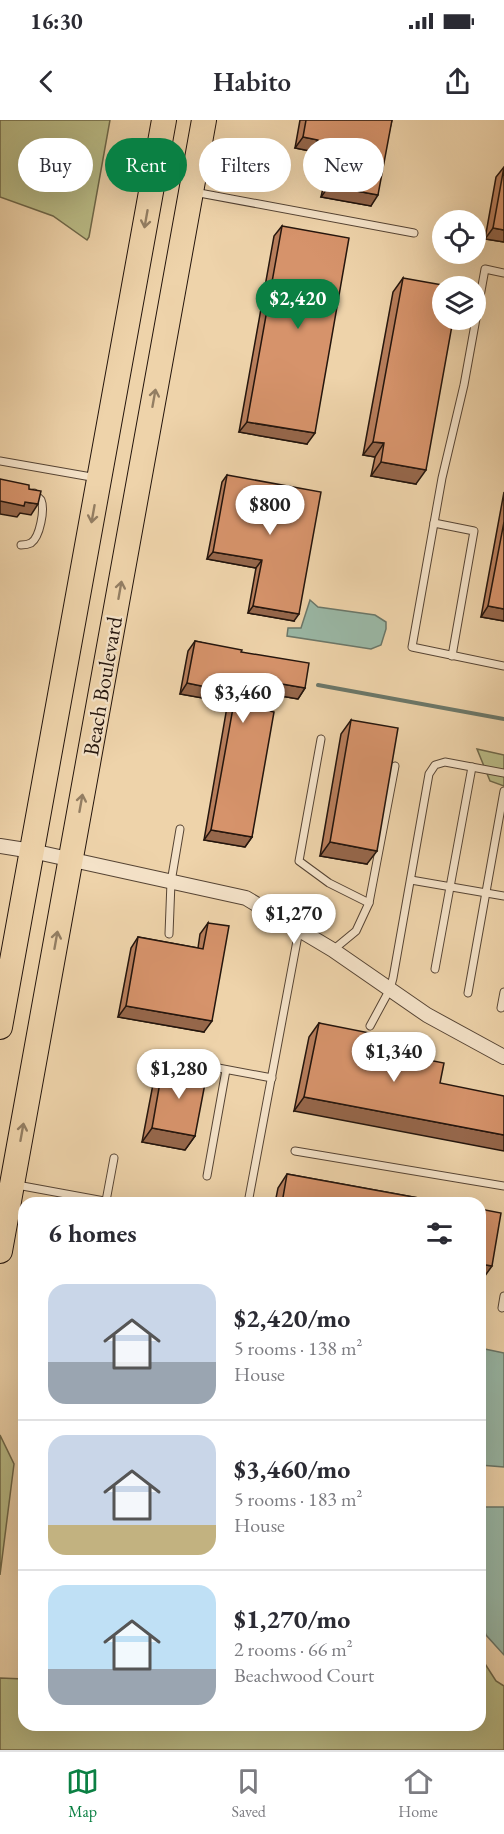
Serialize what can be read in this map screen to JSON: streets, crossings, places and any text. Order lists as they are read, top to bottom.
{
  "streets": {
    "highway": ["Beach Boulevard"]
  },
  "page": {
    "status": "16:30",
    "header": "Habito",
    "chip": [
      "Buy",
      "Rent",
      "Filters",
      "New"
    ],
    "price": [
      "$2,420",
      "$800",
      "$3,460",
      "$1,270",
      "$1,340",
      "$1,280"
    ],
    "heading": "6 homes",
    "list": [
      {
        "name": "$2,420/mo",
        "note": "5 rooms · 138 m² · House"
      },
      {
        "name": "$3,460/mo",
        "note": "5 rooms · 183 m² · House"
      },
      {
        "name": "$1,270/mo",
        "note": "2 rooms · 66 m² · Beachwood Court"
      }
    ],
    "tabs": ["Map", "Saved", "Home"]
  }
}
